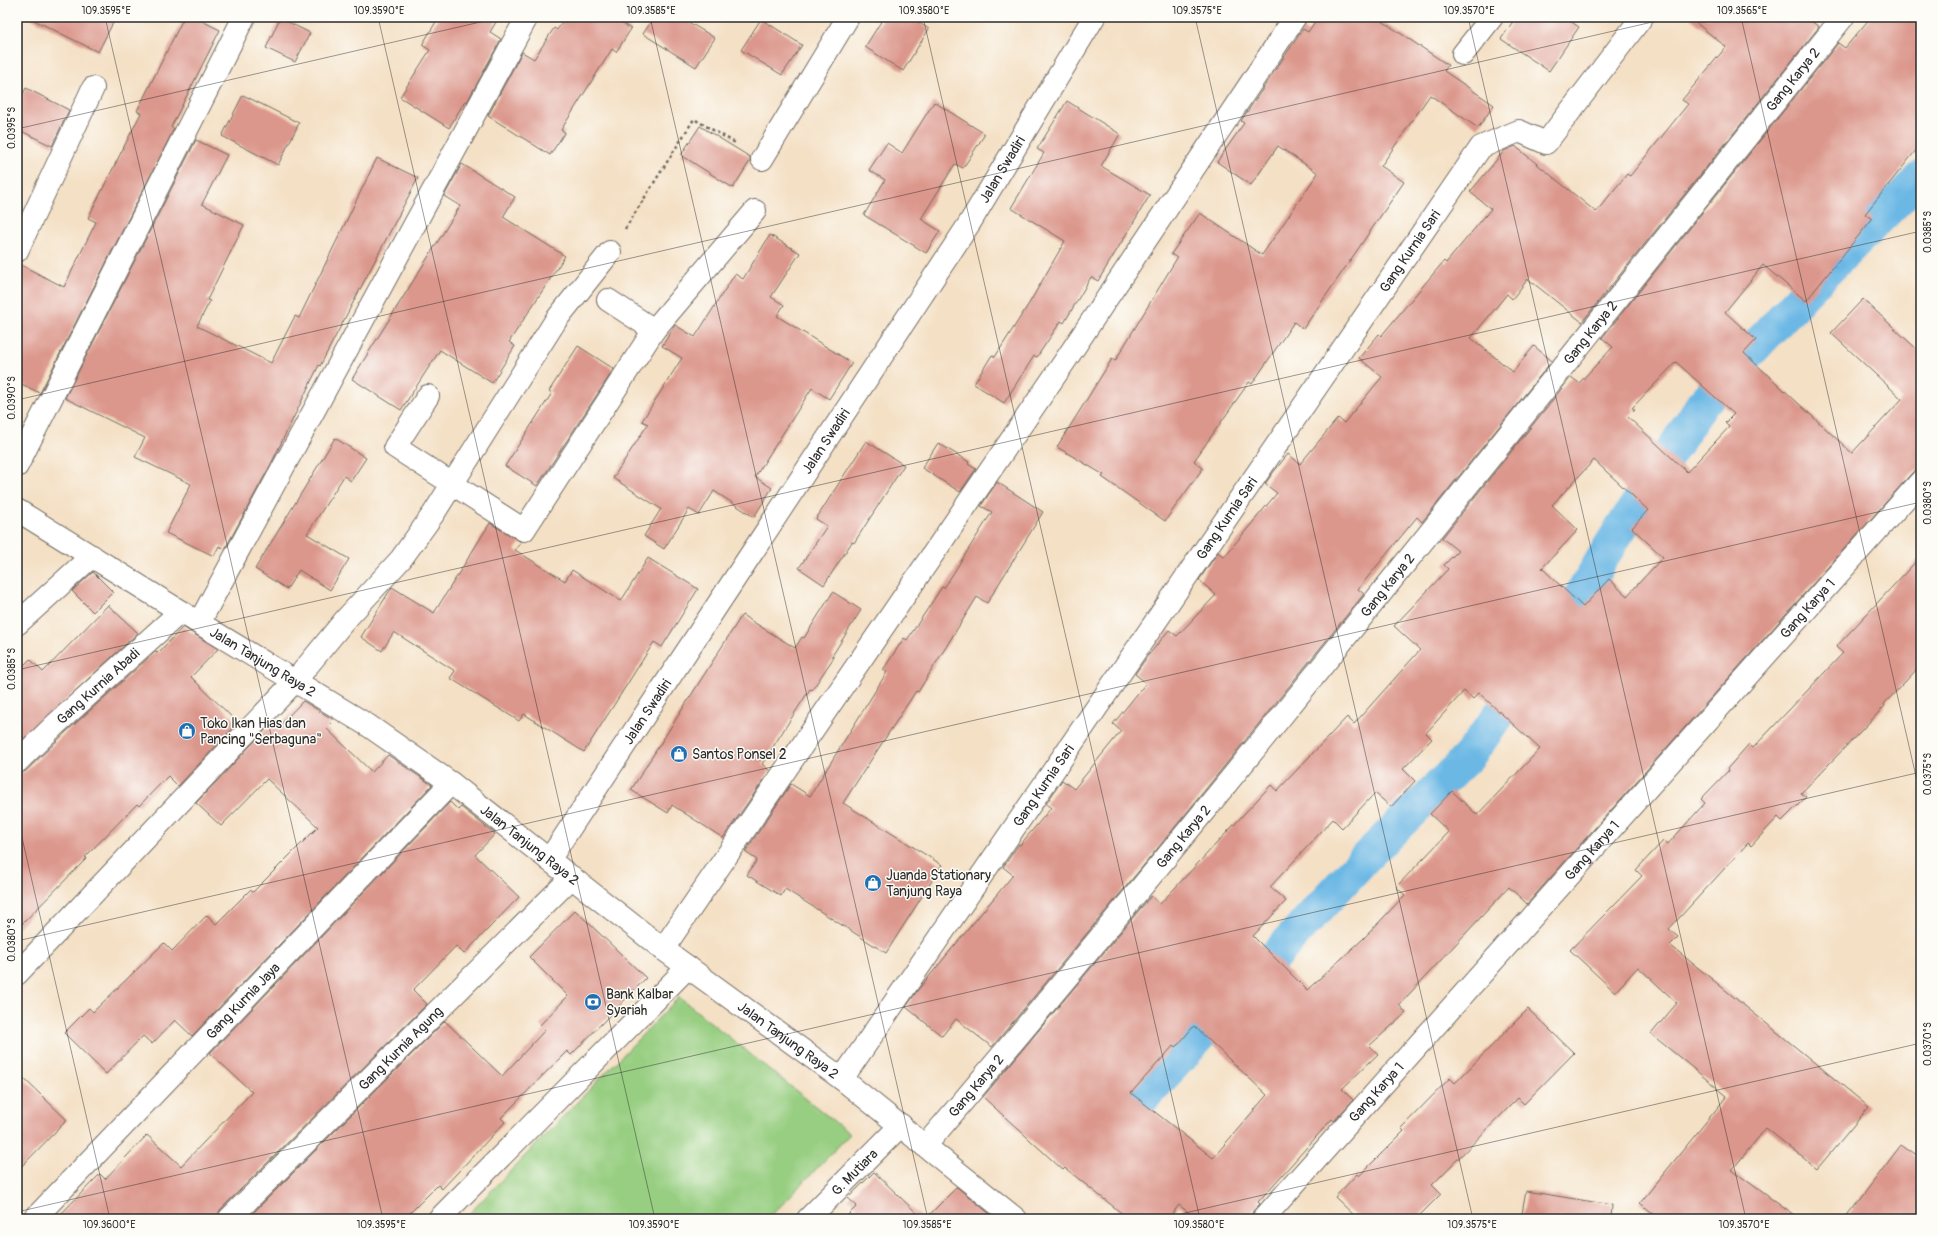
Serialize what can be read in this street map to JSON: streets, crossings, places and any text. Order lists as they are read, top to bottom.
{
  "streets": {
    "street": [
      "Gang Karya 2",
      "Jalan Swadiri",
      "Gang Kurnia Sari",
      "Gang Karya 1",
      "Jalan Tanjung Raya 2",
      "Gang Kurnia Abadi",
      "Gang Kurnia Jaya",
      "Gang Kurnia Agung",
      "G. Mutiara"
    ]
  },
  "crossings": [
    ["Gang Karya 2", "Jalan Tanjung Raya 2"],
    ["Jalan Swadiri", "Jalan Tanjung Raya 2"],
    ["Gang Kurnia Sari", "Jalan Tanjung Raya 2"],
    ["Jalan Tanjung Raya 2", "Gang Kurnia Abadi"],
    ["Jalan Tanjung Raya 2", "Gang Kurnia Jaya"],
    ["Jalan Tanjung Raya 2", "Gang Kurnia Agung"],
    ["Jalan Tanjung Raya 2", "G. Mutiara"]
  ],
  "places": {
    "shop": ["Toko Ikan Hias dan Pancing \"Serbaguna\"", "Santos Ponsel 2", "Juanda Stationary Tanjung Raya"],
    "bank": ["Bank Kalbar Syariah"]
  },
  "coordinates": [
    "109.3595°E",
    "109.3590°E",
    "109.3585°E",
    "109.3580°E",
    "109.3575°E",
    "109.3570°E",
    "109.3565°E",
    "0.0395°S",
    "0.0385°S",
    "0.0390°S",
    "0.0380°S",
    "0.0375°S",
    "0.0370°S",
    "109.3600°E"
  ]
}
